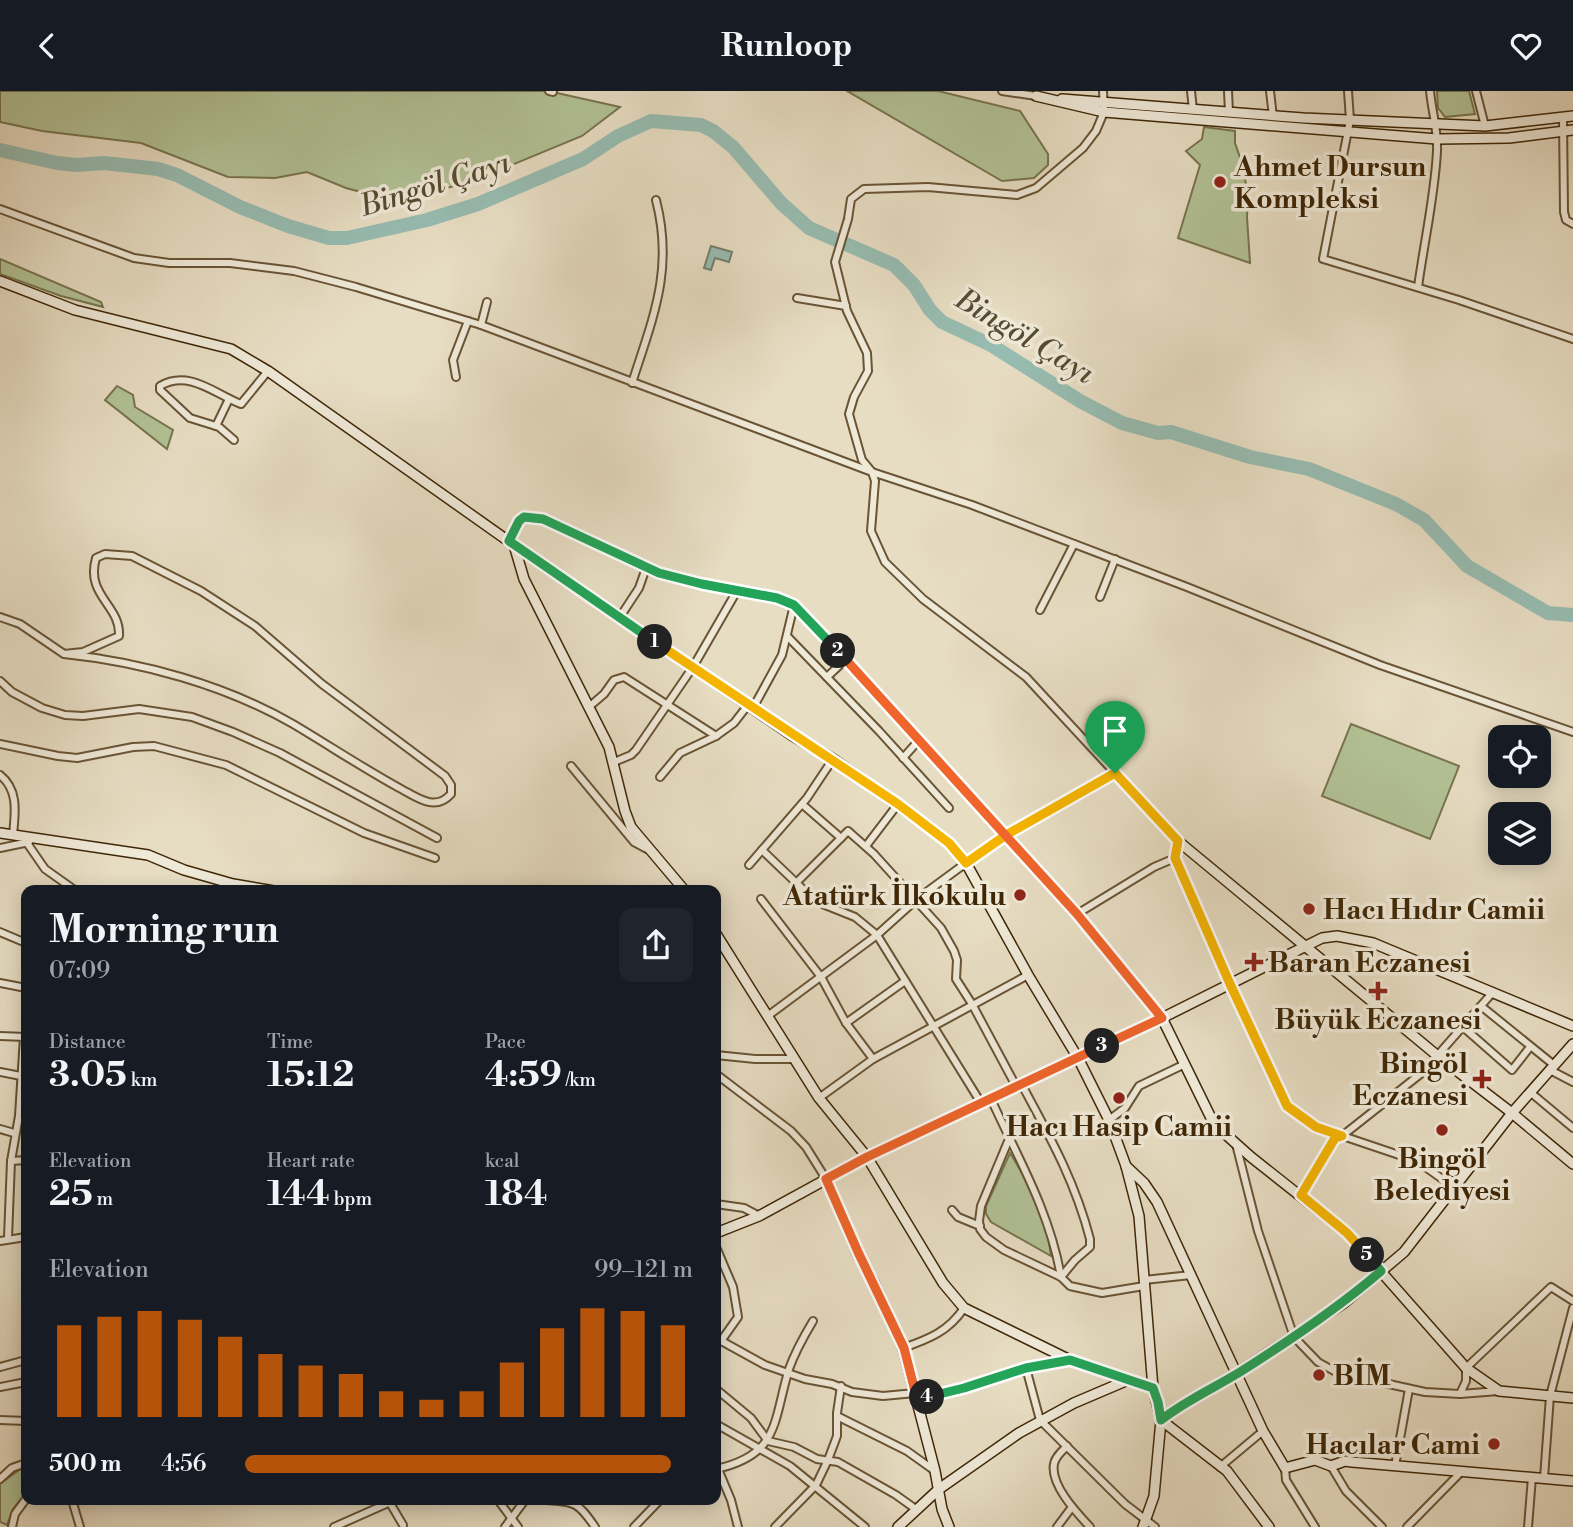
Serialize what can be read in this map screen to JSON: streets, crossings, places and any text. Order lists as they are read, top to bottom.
{
  "water": ["Bingöl Çayı"],
  "places": {
    "other": [
      "Ahmet Dursun Kompleksi",
      "Atatürk İlkokulu",
      "Hacı Hıdır Camii",
      "Hacı Hasip Camii",
      "Bingöl Belediyesi",
      "BİM",
      "Hacılar Cami"
    ],
    "health": ["Baran Eczanesi", "Büyük Eczanesi", "Bingöl Eczanesi"]
  },
  "page": {
    "header": "Runloop",
    "pins": [
      "1",
      "2",
      "3",
      "5",
      "4"
    ],
    "heading": ["Morning run", "07:09"],
    "stats": [
      ["Distance", "3.05 km"],
      ["Time", "15:12"],
      ["Pace", "4:59 /km"],
      ["Elevation", "25 m"],
      ["Heart rate", "144 bpm"],
      ["kcal", "184"]
    ],
    "chart": ["Elevation", "99–121 m"],
    "list": [
      {
        "name": "500 m",
        "note": "4:56"
      }
    ]
  }
}
